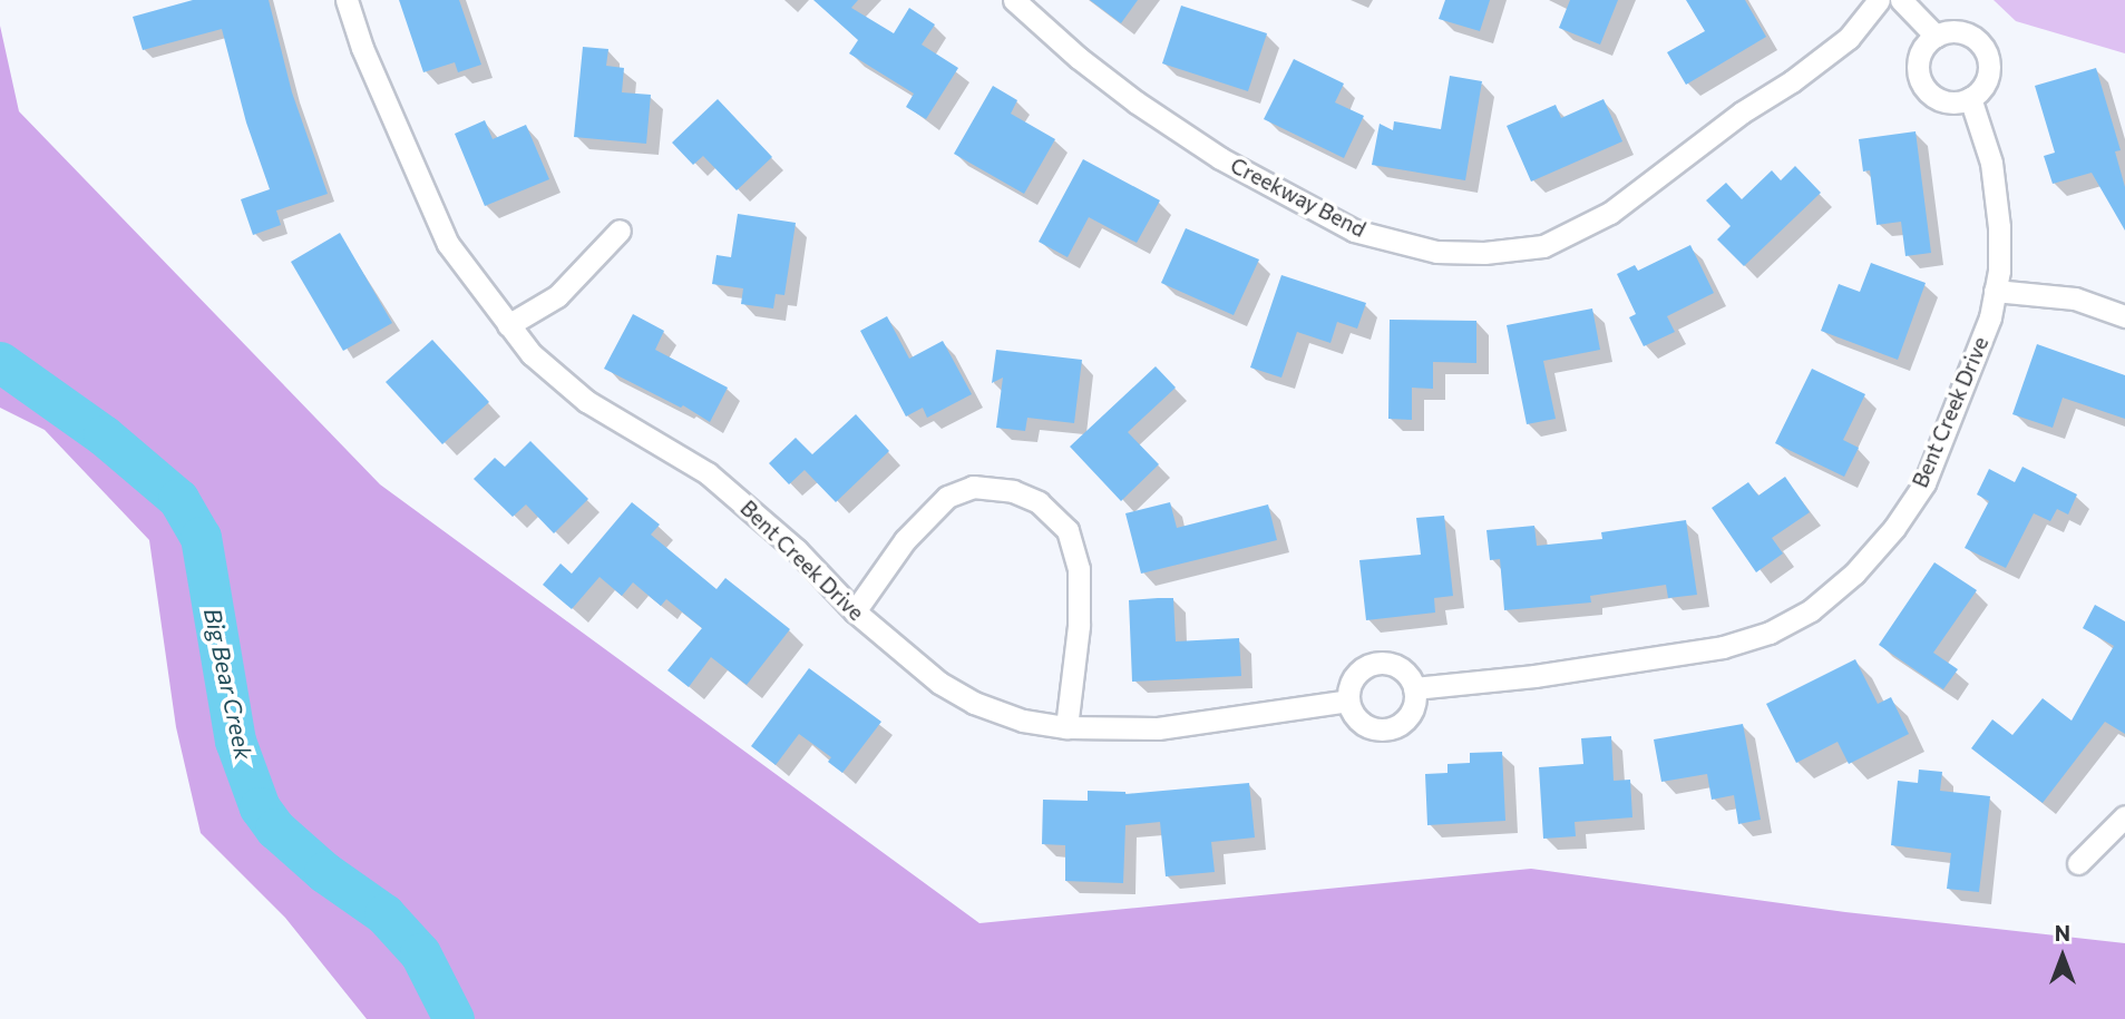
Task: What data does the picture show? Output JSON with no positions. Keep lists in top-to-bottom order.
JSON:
{
  "streets": {
    "street": ["Creekway Bend", "Bent Creek Drive"]
  },
  "water": ["Big Bear Creek"],
  "north": "top"
}
